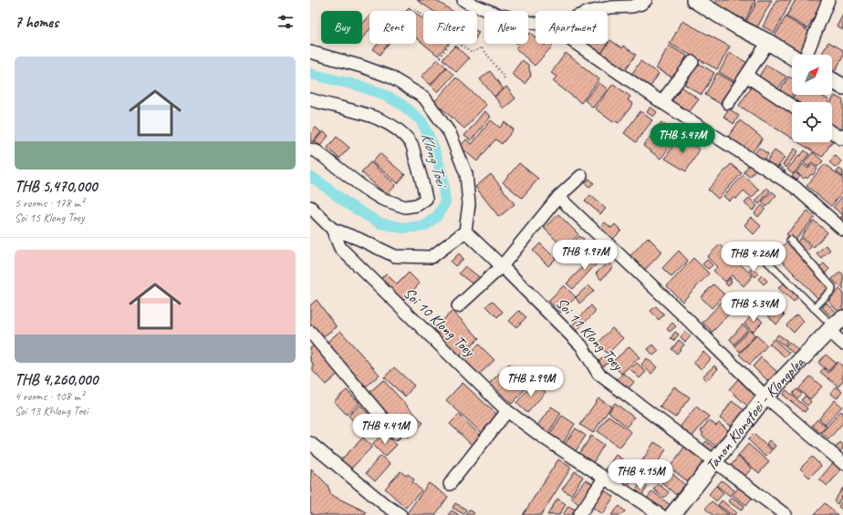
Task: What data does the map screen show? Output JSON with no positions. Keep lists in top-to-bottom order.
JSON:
{
  "streets": {
    "street": ["Soi 10 Klong Toey", "Soi 11 Klong Toey", "Tanon Klongtoei - Klongplea"]
  },
  "crossings": [
    ["Soi 11 Klong Toey", "Tanon Klongtoei - Klongplea"]
  ],
  "water": ["Klong Toei"],
  "north": "top right",
  "page": {
    "heading": "7 homes",
    "chip": [
      "Buy",
      "Rent",
      "Filters",
      "New",
      "Apartment"
    ],
    "list": [
      {
        "name": "THB 5,470,000",
        "note": "5 rooms · 178 m² · Soi 15 Klong Toey"
      },
      {
        "name": "THB 4,260,000",
        "note": "4 rooms · 108 m² · Soi 13 Khlong Toei"
      }
    ],
    "price": [
      "THB 5.47M",
      "THB 1.97M",
      "THB 4.26M",
      "THB 5.34M",
      "THB 2.99M",
      "THB 4.41M",
      "THB 4.15M"
    ]
  }
}
